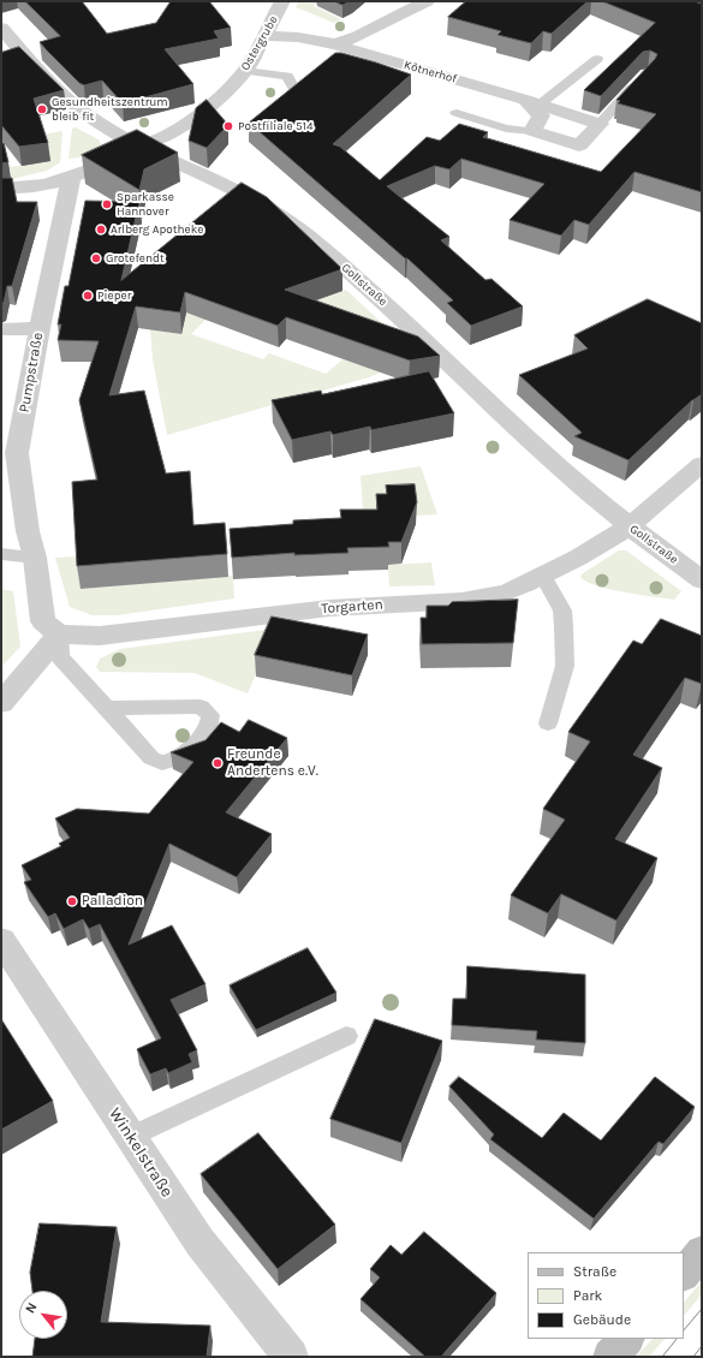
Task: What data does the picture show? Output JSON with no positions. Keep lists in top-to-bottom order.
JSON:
{
  "streets": {
    "street": [
      "Ostergrube",
      "Kötnerhof",
      "Gollstraße",
      "Pumpstraße",
      "Torgarten",
      "Winkelstraße"
    ]
  },
  "crossings": [
    ["Ostergrube", "Kötnerhof"],
    ["Ostergrube", "Gollstraße"],
    ["Gollstraße", "Torgarten"],
    ["Pumpstraße", "Torgarten"]
  ],
  "places": [
    "Gesundheitszentrum bleib fit",
    "Postfiliale 514",
    "Sparkasse Hannover",
    "Arlberg Apotheke",
    "Grotefendt",
    "Pieper",
    "Freunde Andertens e.V.",
    "Palladion"
  ],
  "legend": ["Straße", "Park", "Gebäude"],
  "north": "top left"
}
